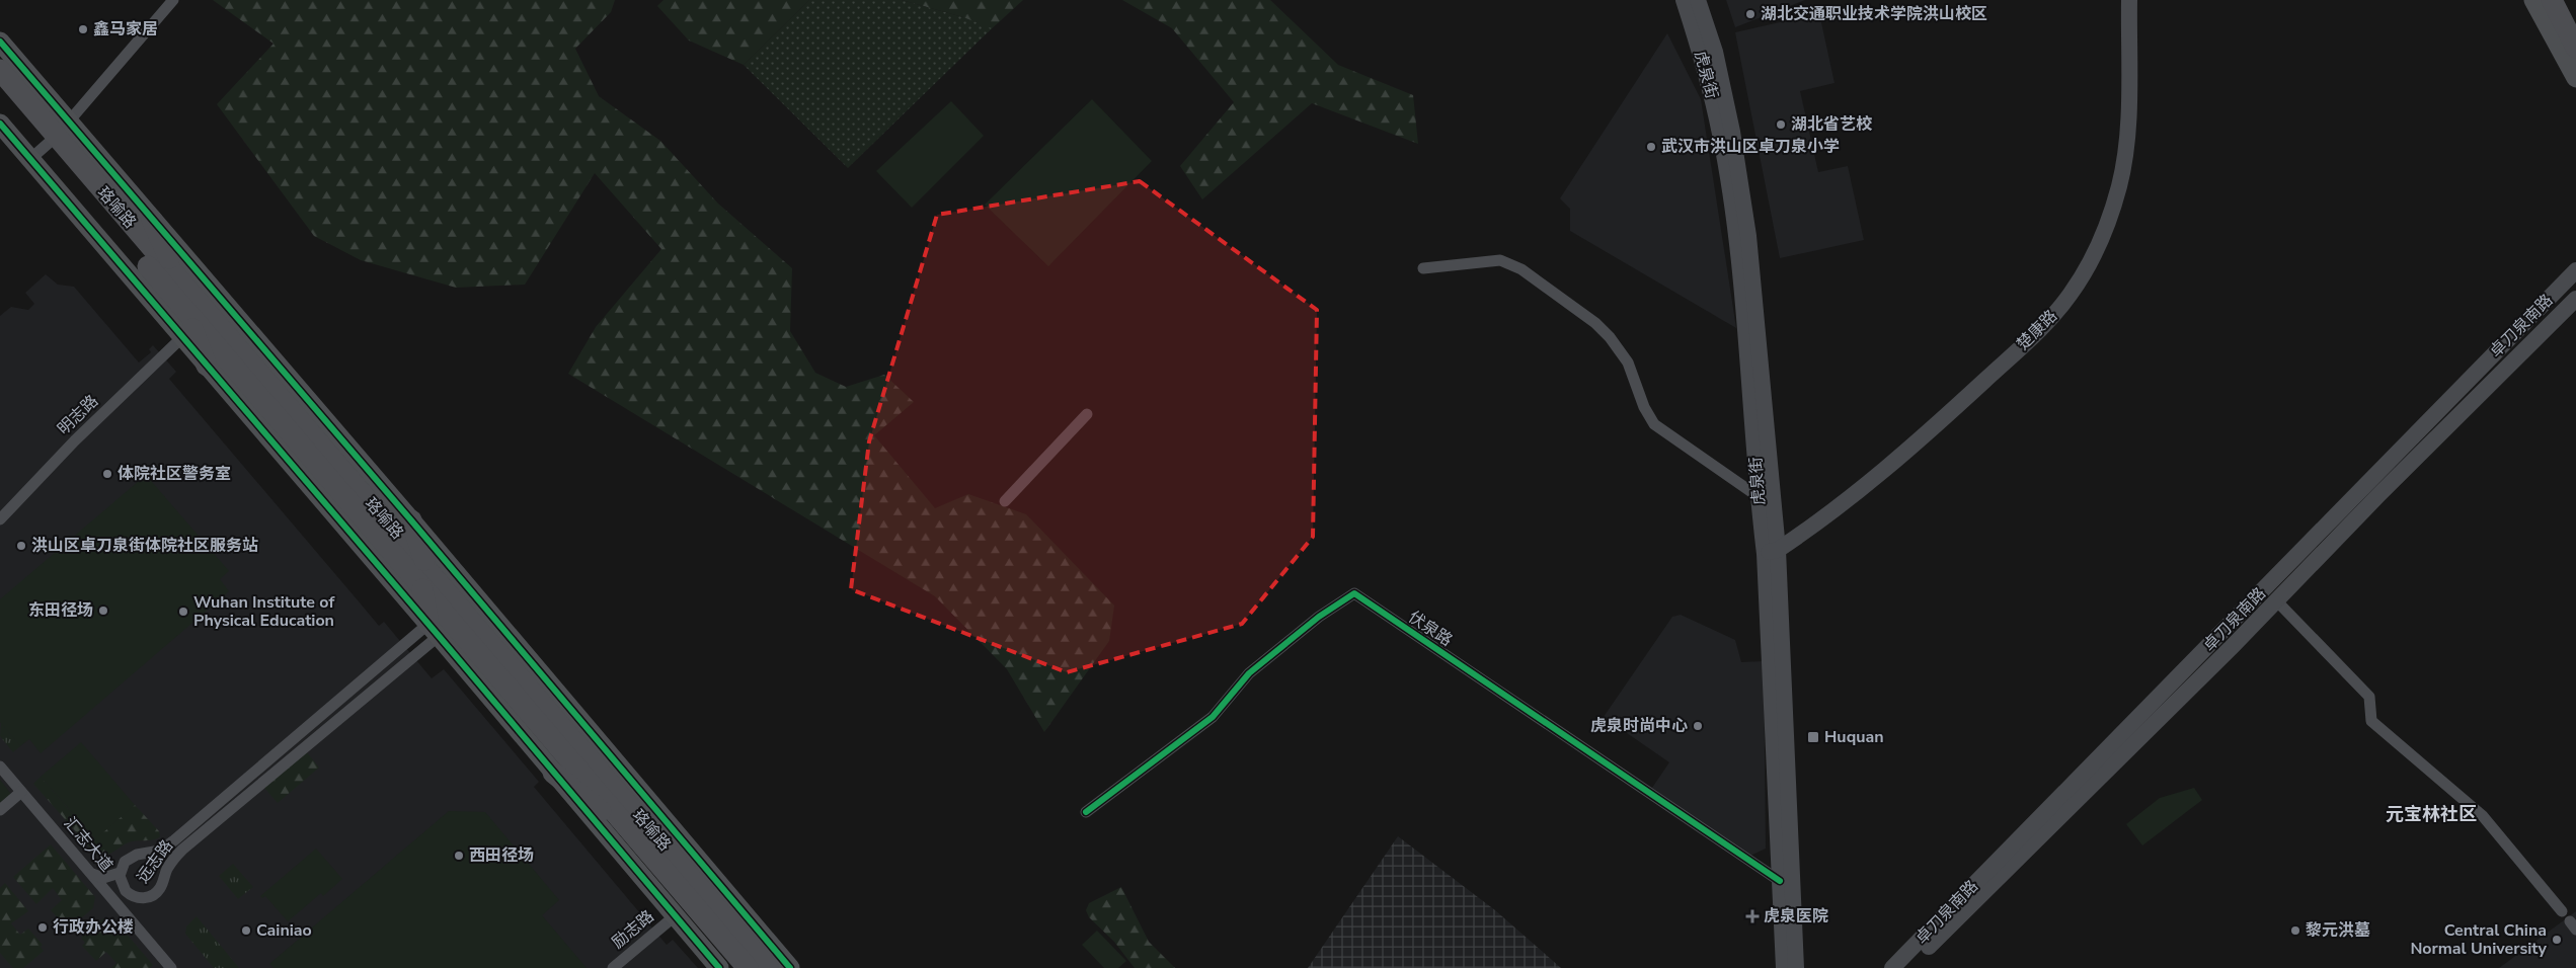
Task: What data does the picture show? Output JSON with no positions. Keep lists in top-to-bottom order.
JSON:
{
  "streets": {
    "highway": ["珞喻路"],
    "main road": ["虎泉街", "卓刀泉南路", "楚康路"],
    "street": [
      "明志路",
      "伏泉路",
      "汇志大道",
      "远志路",
      "励志路"
    ]
  },
  "crossings": [
    ["虎泉街", "楚康路"],
    ["虎泉街", "伏泉路"]
  ],
  "districts": ["元宝林社区"],
  "places": {
    "other": [
      "湖北交通职业技术学院洪山校区",
      "鑫马家居",
      "湖北省艺校",
      "武汉市洪山区卓刀泉小学",
      "体院社区警务室",
      "洪山区卓刀泉街体院社区服务站",
      "东田径场",
      "Wuhan Institute of Physical Education",
      "虎泉时尚中心",
      "西田径场",
      "行政办公楼",
      "Cainiao",
      "黎元洪墓",
      "Central China Normal University"
    ],
    "transit": ["Huquan"],
    "health": ["虎泉医院"]
  }
}
